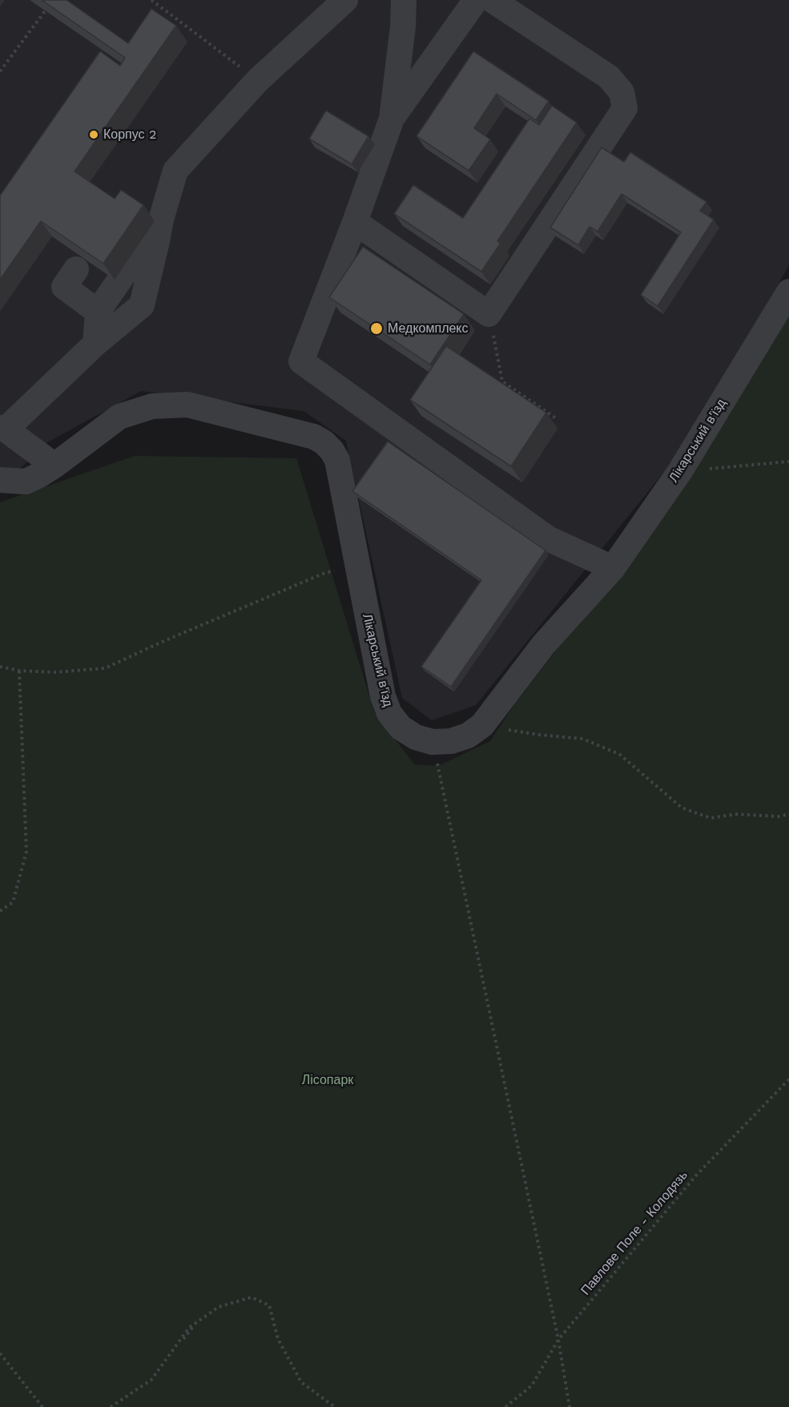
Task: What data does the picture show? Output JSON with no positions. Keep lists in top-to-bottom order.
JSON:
{
  "streets": {
    "street": ["Лікарський в'їзд"],
    "path": ["Павлове Поле - Колодязь"]
  },
  "parks": ["Лісопарк"],
  "places": ["Корпус 2", "Медкомплекс"]
}
